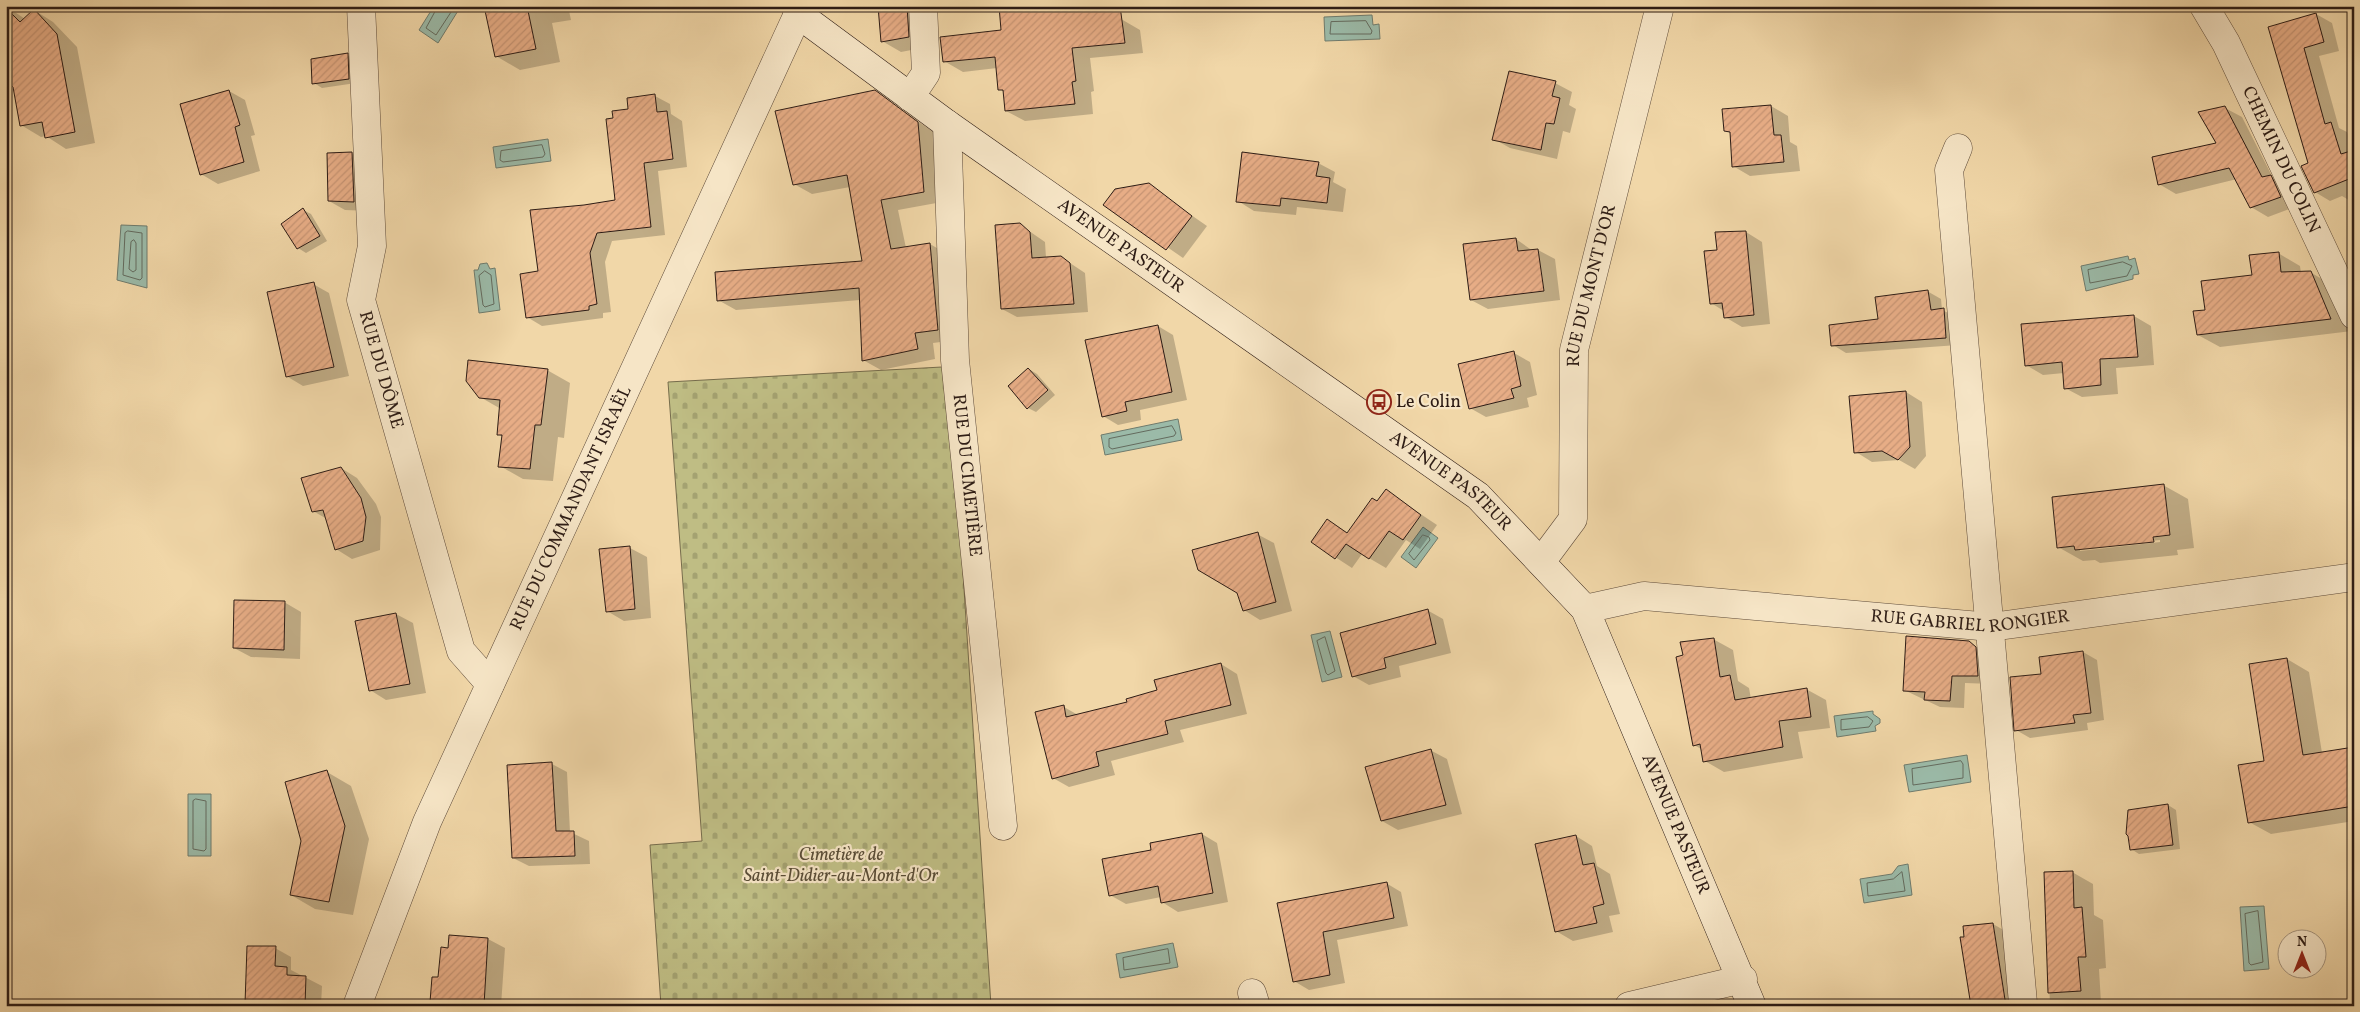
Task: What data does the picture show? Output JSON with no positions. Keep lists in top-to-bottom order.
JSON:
{
  "streets": {
    "street": [
      "CHEMIN DU COLIN",
      "AVENUE PASTEUR",
      "RUE DU MONT D'OR",
      "RUE DU DÔME",
      "RUE DU CIMETIÈRE",
      "RUE DU COMMANDANT ISRAËL",
      "RUE GABRIEL RONGIER"
    ]
  },
  "crossings": [
    ["AVENUE PASTEUR", "RUE DU MONT D'OR"],
    ["AVENUE PASTEUR", "RUE DU CIMETIÈRE"],
    ["AVENUE PASTEUR", "RUE DU COMMANDANT ISRAËL"],
    ["AVENUE PASTEUR", "RUE GABRIEL RONGIER"],
    ["RUE DU DÔME", "RUE DU COMMANDANT ISRAËL"]
  ],
  "parks": ["Cimetière de Saint-Didier-au-Mont-d'Or"],
  "places": {
    "bus stop": ["Le Colin"]
  },
  "north": "top"
}
